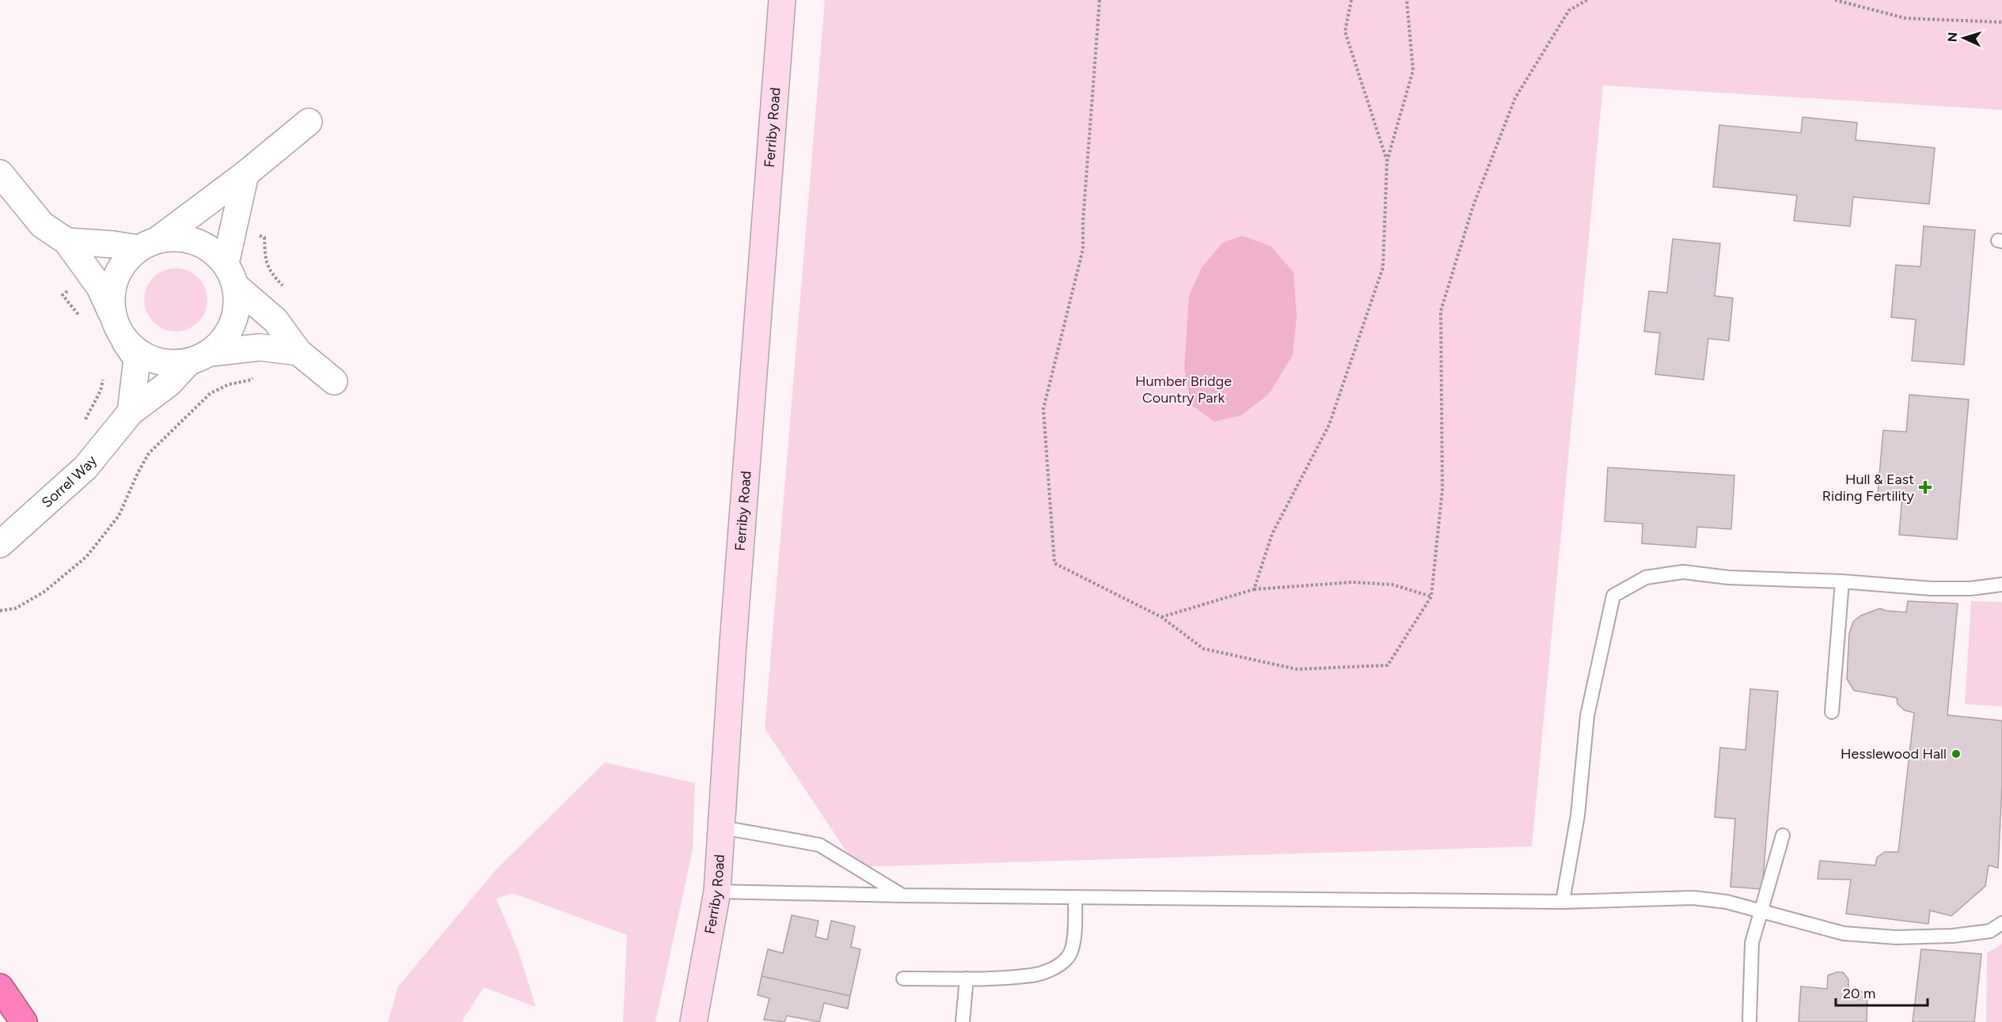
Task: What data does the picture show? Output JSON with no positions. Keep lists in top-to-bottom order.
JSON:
{
  "streets": {
    "street": ["Ferriby Road", "Sorrel Way"]
  },
  "parks": ["Humber Bridge Country Park"],
  "places": {
    "health": ["Hull & East Riding Fertility"],
    "other": ["Hesslewood Hall"]
  },
  "scale_bar": "20 m",
  "north": "left"
}
